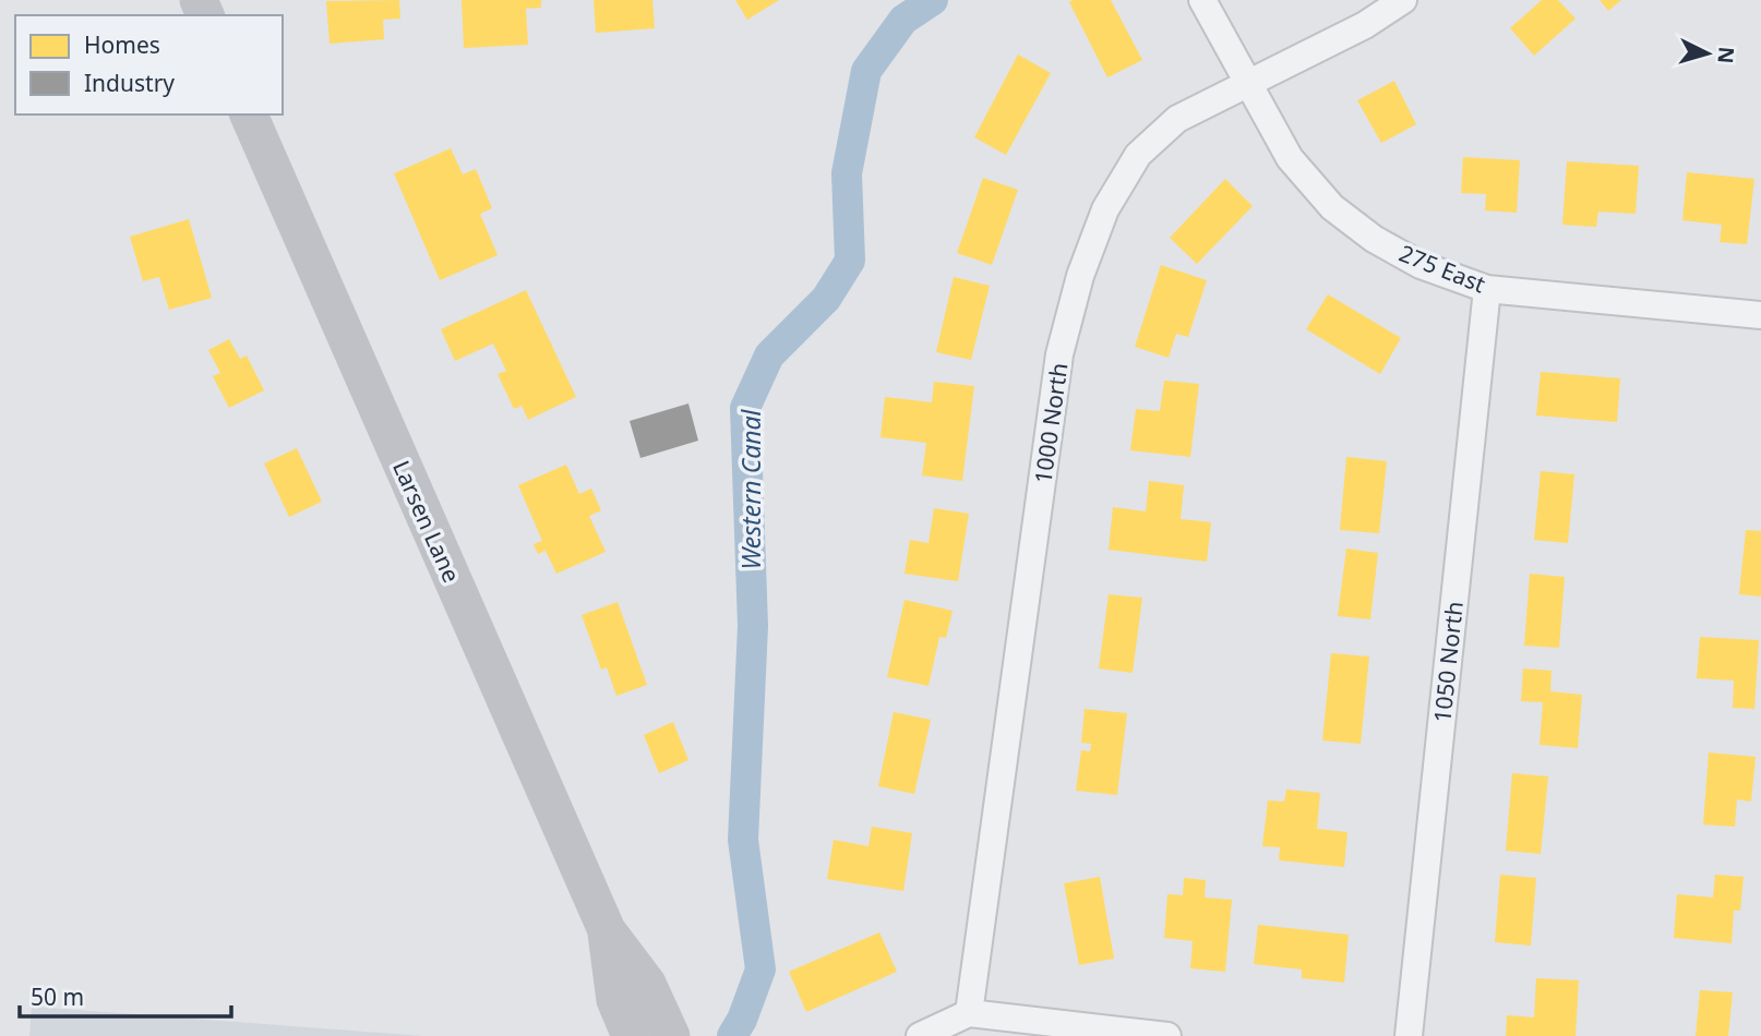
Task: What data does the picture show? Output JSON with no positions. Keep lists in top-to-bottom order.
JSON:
{
  "streets": {
    "main road": ["Larsen Lane"],
    "street": ["275 East", "1000 North", "1050 North"]
  },
  "crossings": [
    ["275 East", "1000 North"],
    ["275 East", "1050 North"]
  ],
  "water": ["Western Canal"],
  "legend": ["Homes", "Industry"],
  "scale_bar": "50 m",
  "north": "right"
}
